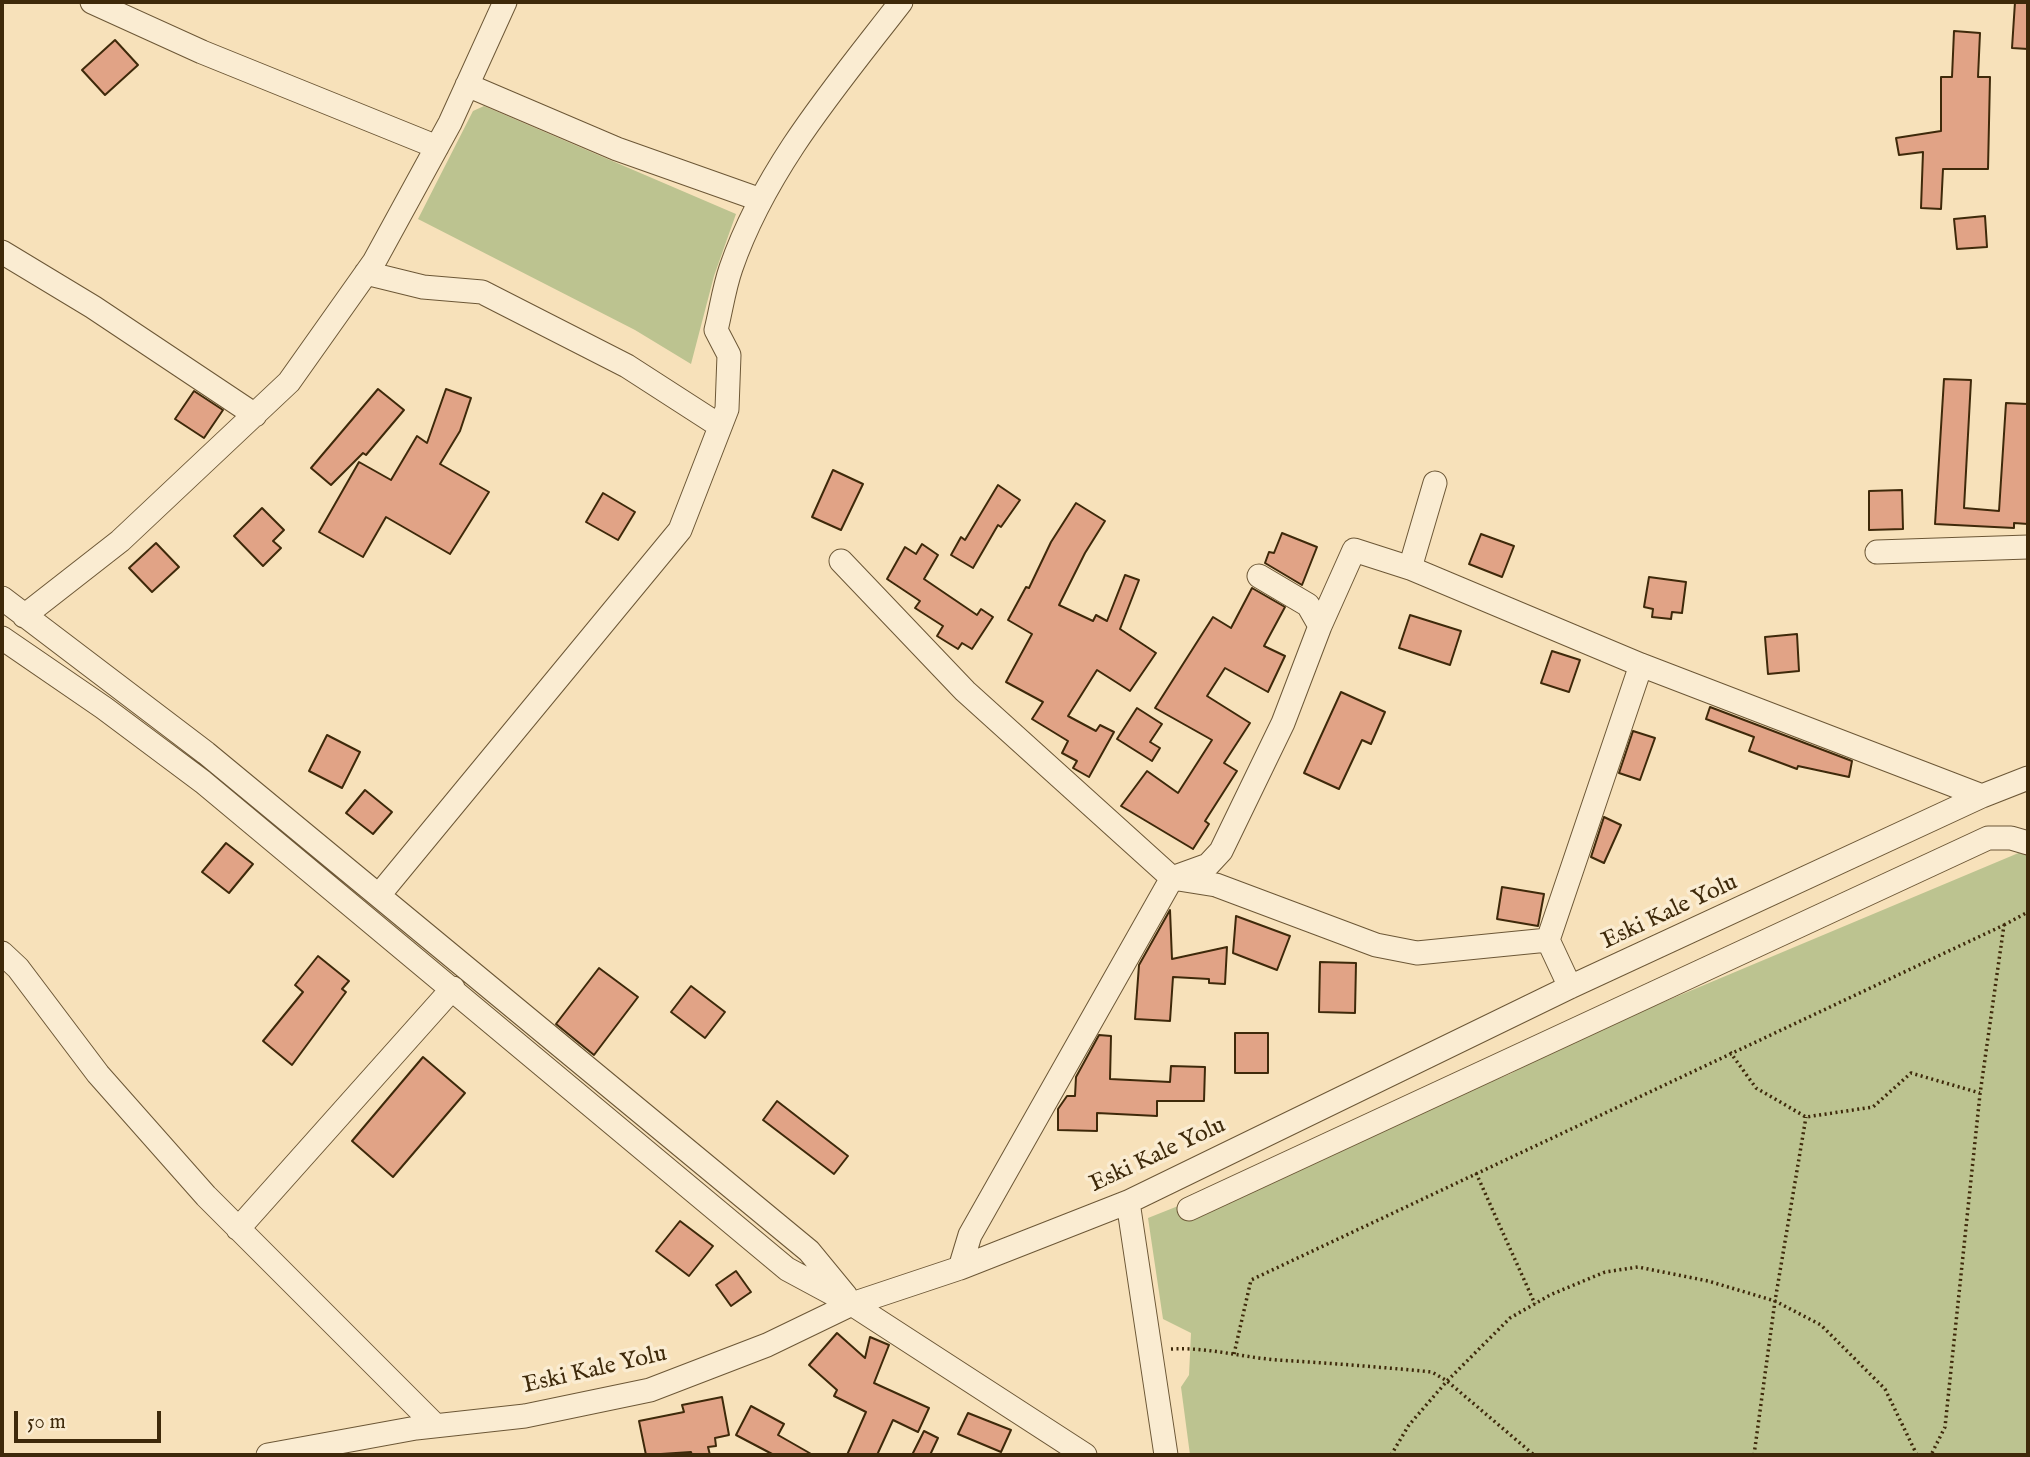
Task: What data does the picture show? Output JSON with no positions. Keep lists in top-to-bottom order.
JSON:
{
  "streets": {
    "street": ["Eski Kale Yolu"]
  },
  "scale_bar": "50 m"
}
